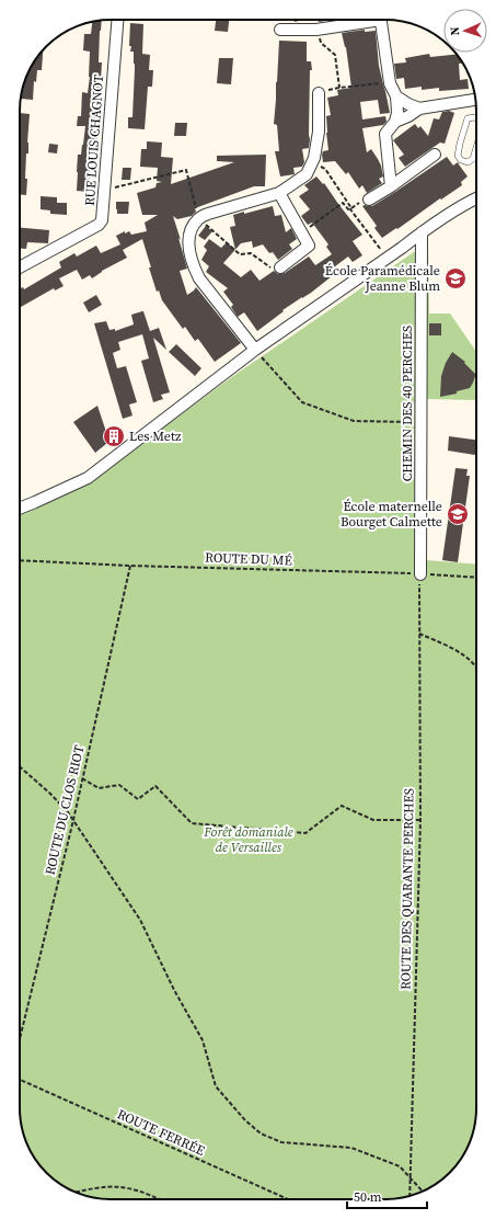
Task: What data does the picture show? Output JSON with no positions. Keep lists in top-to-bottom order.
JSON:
{
  "streets": {
    "street": ["RUE LOUIS CHAGNOT", "CHEMIN DES 40 PERCHES"],
    "path": [
      "ROUTE DU MÉ",
      "ROUTE DU CLOS RIOT",
      "ROUTE DES QUARANTE PERCHES",
      "ROUTE FERRÉE"
    ]
  },
  "crossings": [
    ["CHEMIN DES 40 PERCHES", "ROUTE DU MÉ"],
    ["CHEMIN DES 40 PERCHES", "ROUTE DES QUARANTE PERCHES"],
    ["ROUTE DU MÉ", "ROUTE DU CLOS RIOT"],
    ["ROUTE DU MÉ", "ROUTE DES QUARANTE PERCHES"]
  ],
  "parks": ["Forêt domaniale de Versailles"],
  "places": {
    "school or university": ["École Paramédicale Jeanne Blum", "École maternelle Bourget Calmette"],
    "building": ["Les Metz"]
  },
  "scale_bar": "50 m",
  "north": "left"
}
